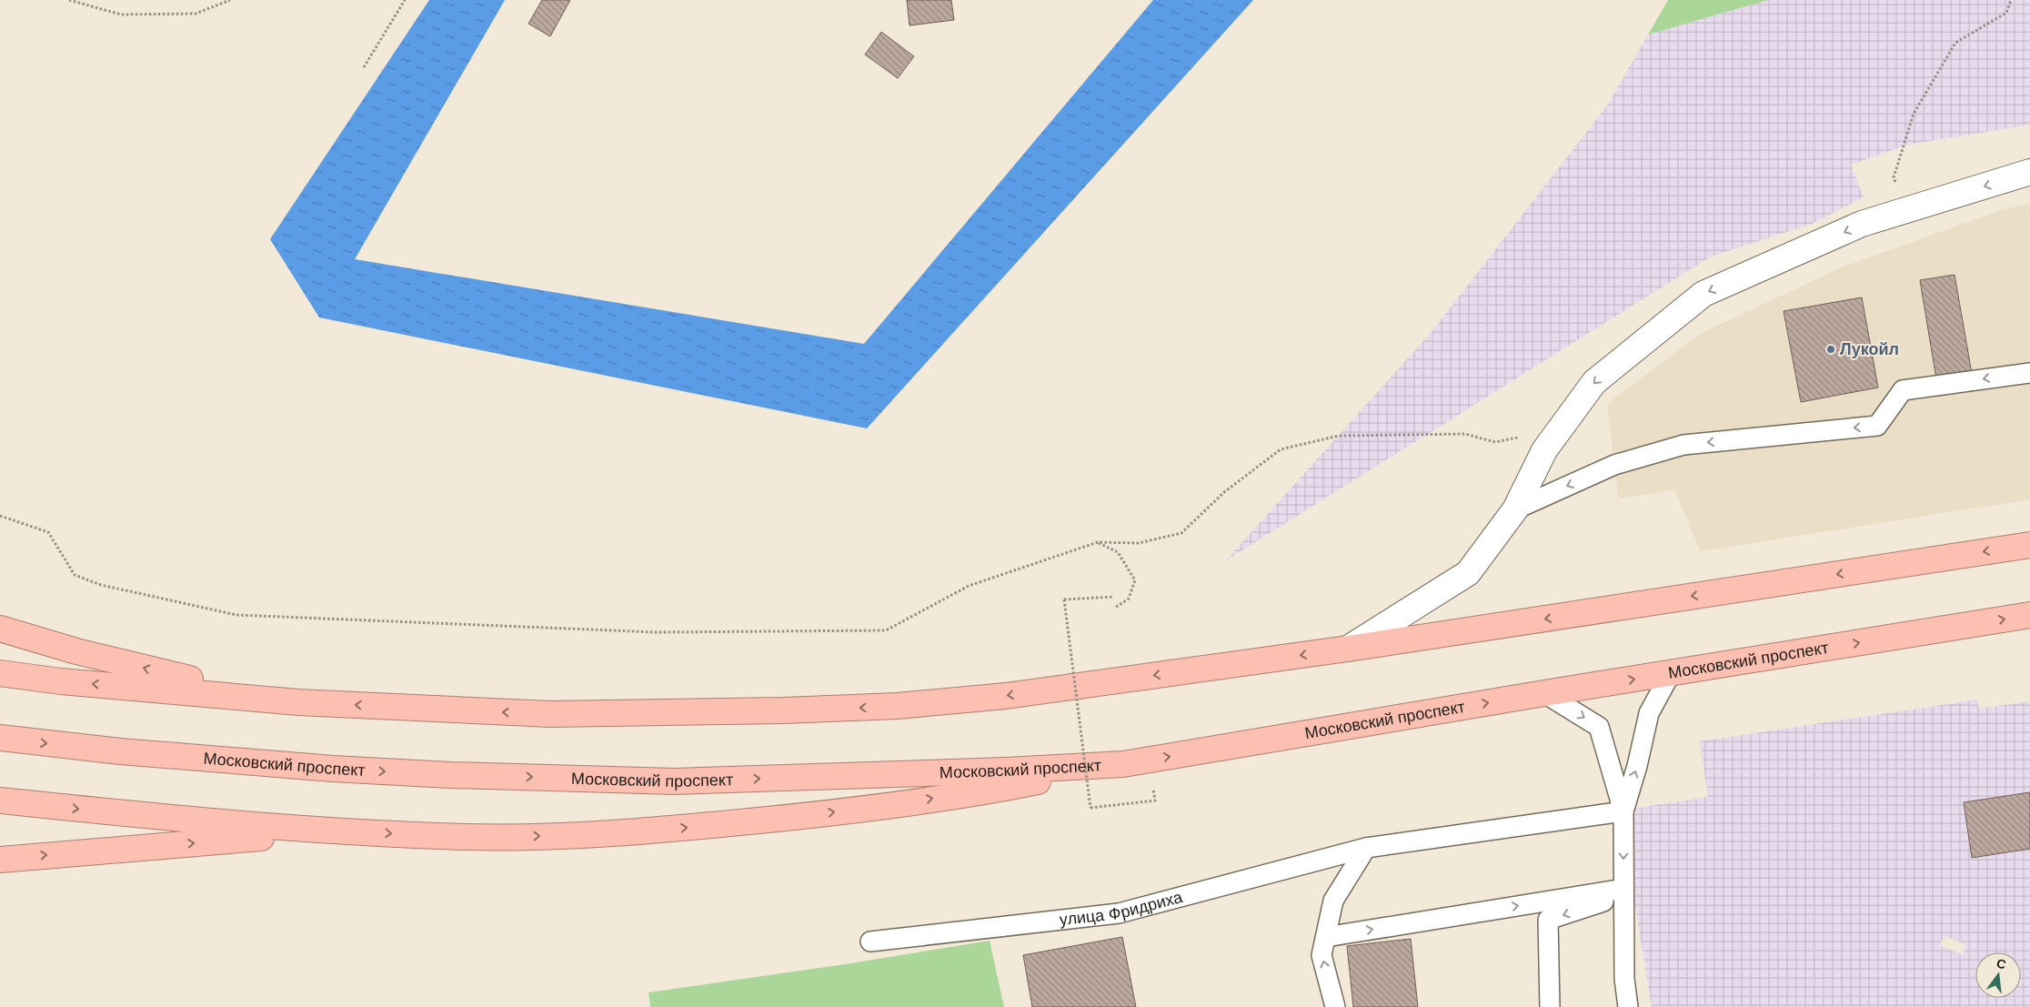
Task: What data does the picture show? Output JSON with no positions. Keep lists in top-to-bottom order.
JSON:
{
  "streets": {
    "highway": ["Московский проспект"],
    "lane": ["улица Фридриха"]
  },
  "places": ["Лукойл"],
  "north": "top"
}
